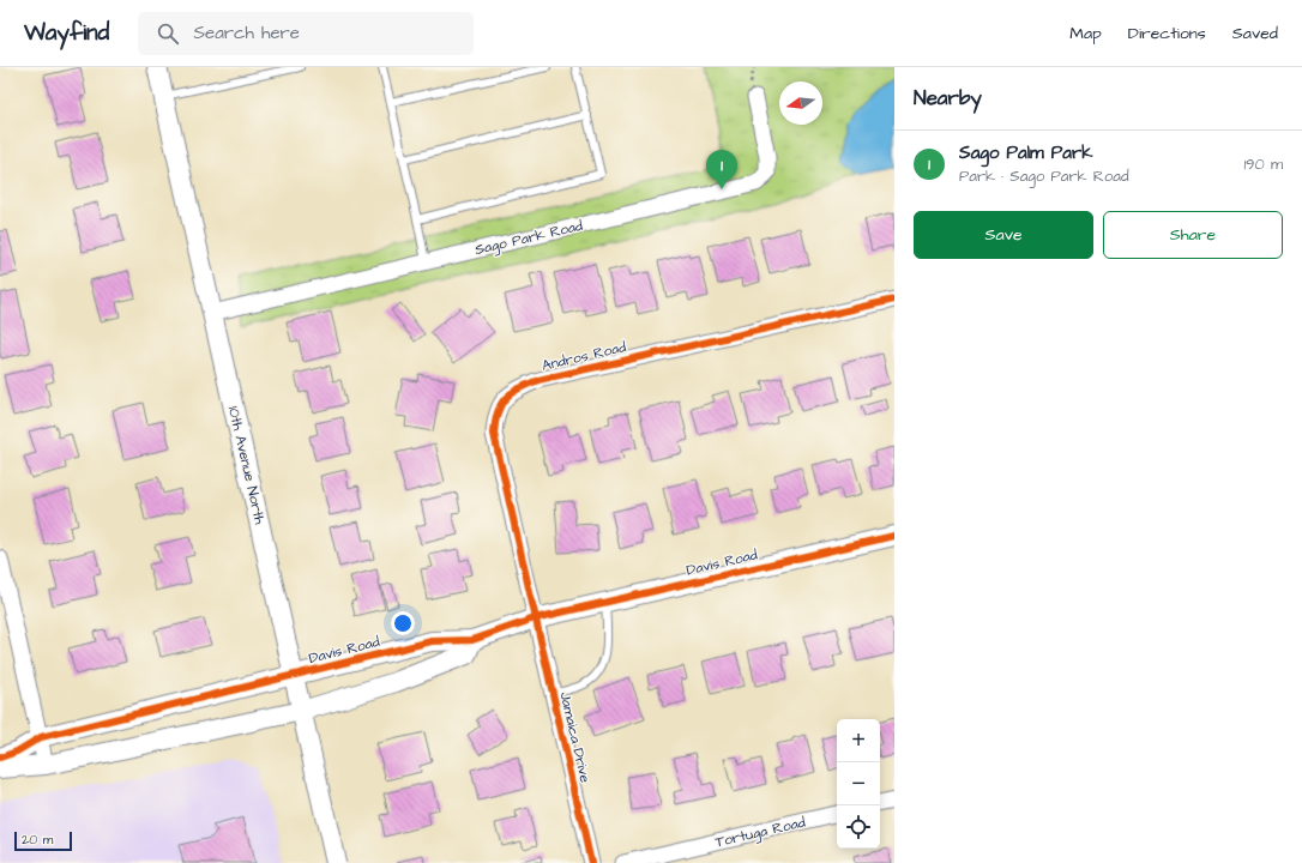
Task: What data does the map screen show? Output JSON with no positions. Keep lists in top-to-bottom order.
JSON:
{
  "streets": {
    "street": [
      "Sago Park Road",
      "Andros Road",
      "10th Avenue North",
      "Davis Road",
      "Jamaica Drive",
      "Tortuga Road"
    ]
  },
  "crossings": [
    ["Sago Park Road", "10th Avenue North"],
    ["Andros Road", "Davis Road"],
    ["Andros Road", "Jamaica Drive"],
    ["10th Avenue North", "Davis Road"],
    ["Davis Road", "Jamaica Drive"]
  ],
  "scale_bar": "20 m",
  "north": "left",
  "page": {
    "header": "Wayfind",
    "search": "Search here",
    "nav": ["Map", "Directions", "Saved"],
    "heading": "Nearby",
    "list": [
      {
        "mark": "1",
        "name": "Sago Palm Park",
        "note": "Park · Sago Park Road",
        "value": "190 m"
      }
    ],
    "pins": "1",
    "buttons": ["Save", "Share"],
    "map_buttons": ["+", "−"],
    "scale": "20 m"
  }
}
